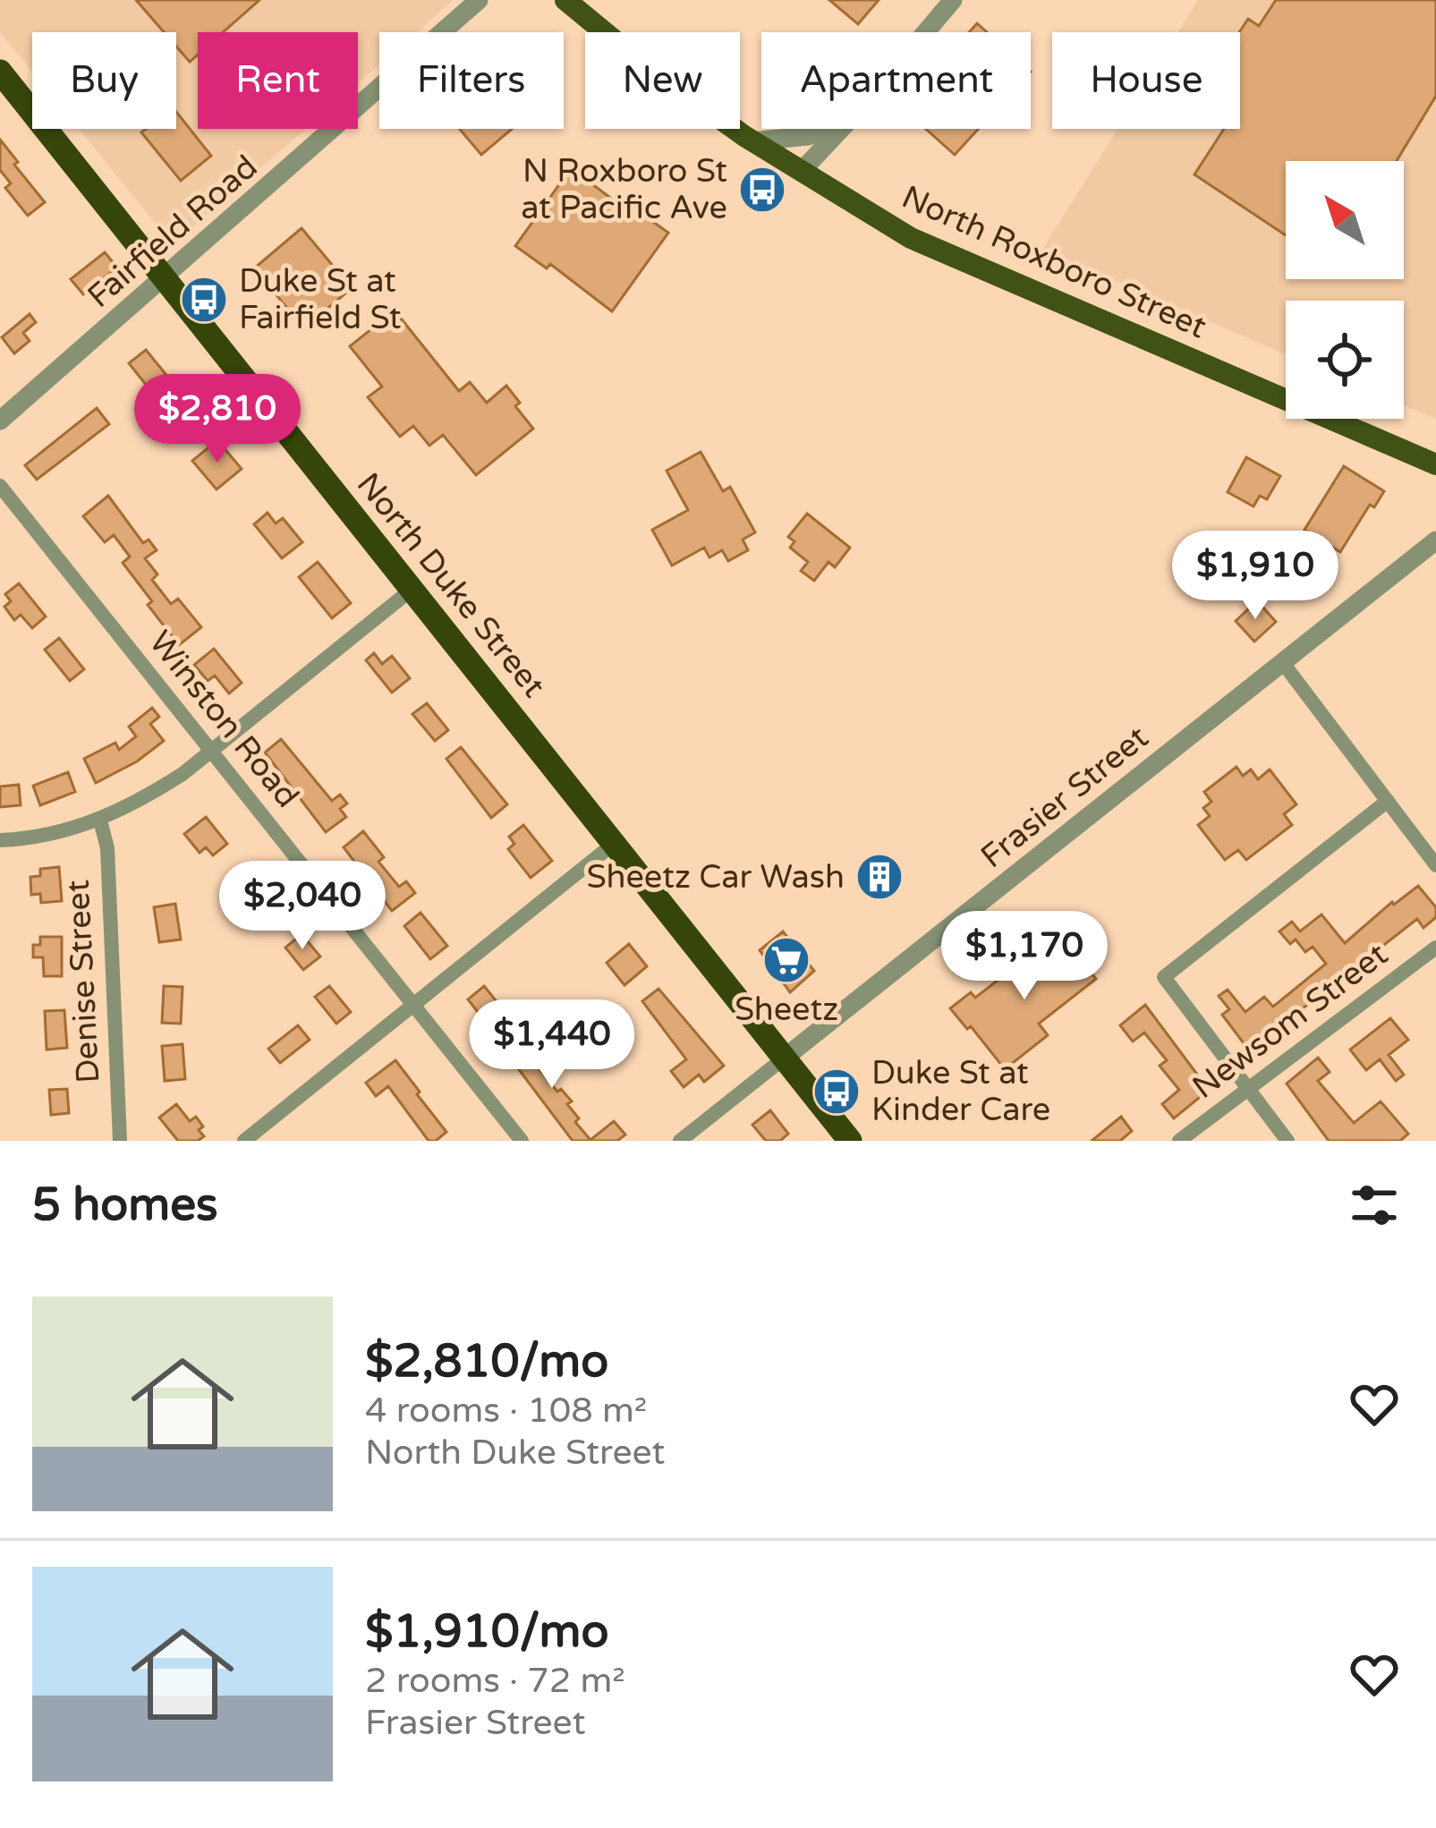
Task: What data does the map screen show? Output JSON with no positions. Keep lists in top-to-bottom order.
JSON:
{
  "streets": {
    "highway": ["North Duke Street"],
    "main road": ["North Roxboro Street"],
    "street": [
      "Fairfield Road",
      "Winston Road",
      "Frasier Street",
      "Denise Street",
      "Newsom Street"
    ]
  },
  "crossings": [
    ["Fairfield Road", "North Duke Street"],
    ["North Duke Street", "Frasier Street"]
  ],
  "places": {
    "bus stop": ["N Roxboro St at Pacific Ave", "Duke St at Fairfield St", "Duke St at Kinder Care"],
    "building": ["Sheetz Car Wash"],
    "supermarket": ["Sheetz"]
  },
  "north": "top left",
  "page": {
    "chip": [
      "Buy",
      "Rent",
      "Filters",
      "New",
      "Apartment",
      "House"
    ],
    "price": [
      "$2,810",
      "$1,910",
      "$2,040",
      "$1,170",
      "$1,440"
    ],
    "heading": "5 homes",
    "list": [
      {
        "name": "$2,810/mo",
        "note": "4 rooms · 108 m² · North Duke Street"
      },
      {
        "name": "$1,910/mo",
        "note": "2 rooms · 72 m² · Frasier Street"
      }
    ]
  }
}
